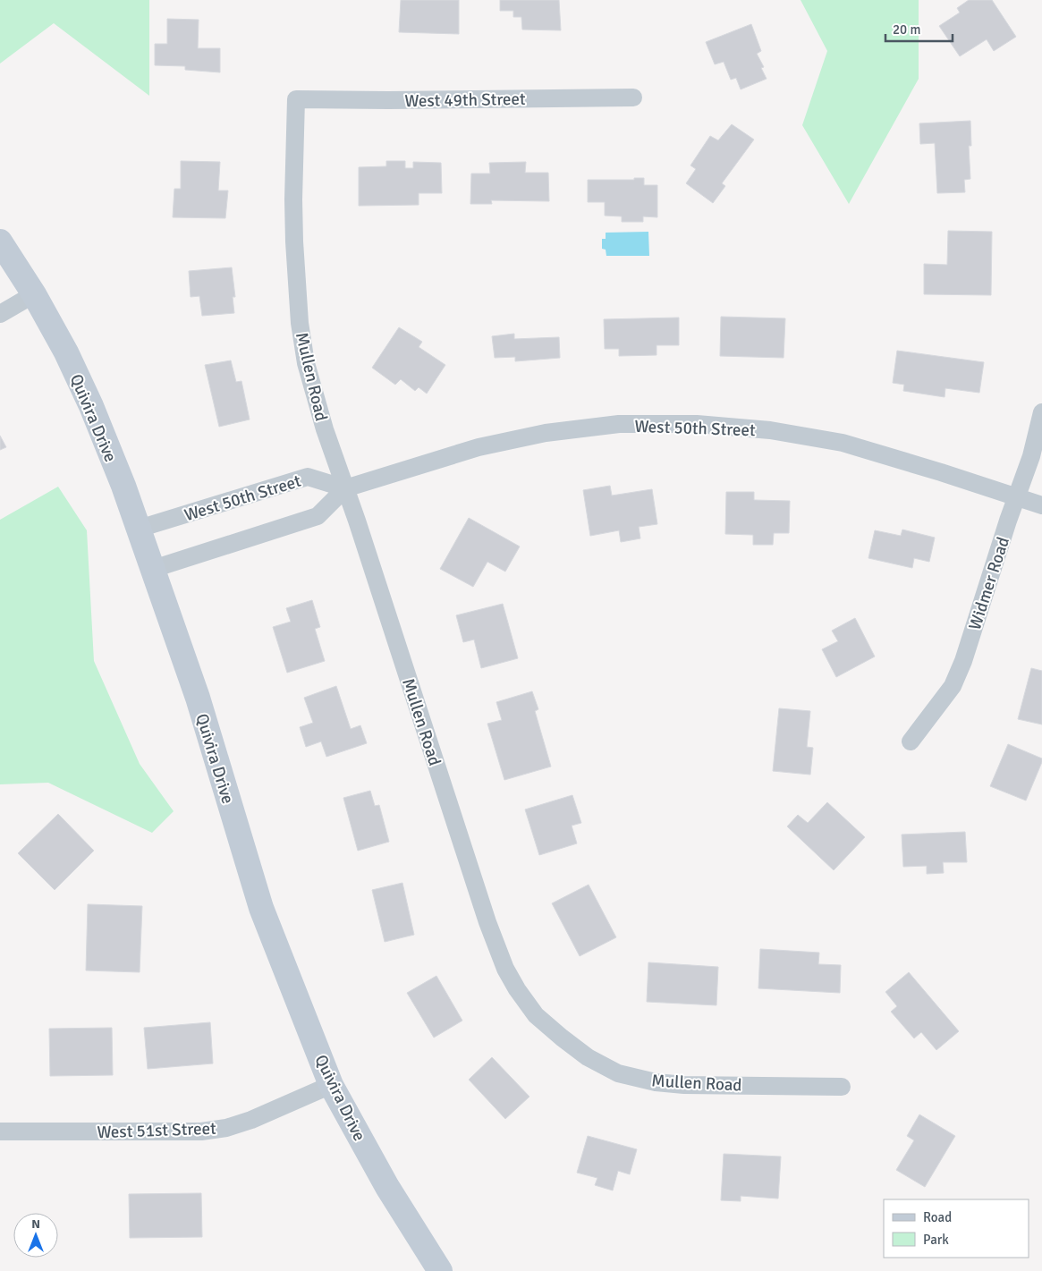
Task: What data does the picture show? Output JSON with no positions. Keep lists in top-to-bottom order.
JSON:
{
  "streets": {
    "main road": ["Quivira Drive"],
    "street": [
      "West 49th Street",
      "Mullen Road",
      "West 50th Street",
      "Widmer Road",
      "West 51st Street"
    ]
  },
  "crossings": [
    ["West 49th Street", "Mullen Road"],
    ["Mullen Road", "West 50th Street"],
    ["Quivira Drive", "West 50th Street"],
    ["Quivira Drive", "West 51st Street"],
    ["West 50th Street", "Widmer Road"]
  ],
  "legend": ["Road", "Park"],
  "scale_bar": "20 m",
  "north": "top"
}
